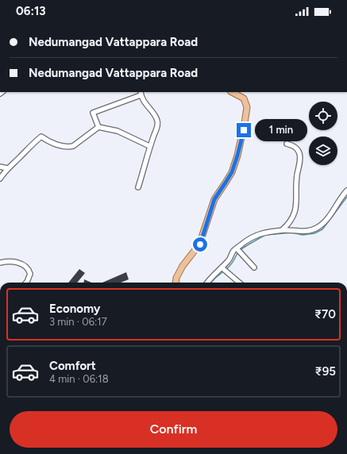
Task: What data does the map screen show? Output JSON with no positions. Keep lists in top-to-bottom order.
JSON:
{
  "page": {
    "status": "06:13",
    "banner": ["Nedumangad Vattappara Road", "Nedumangad Vattappara Road"],
    "bubble": "1 min",
    "list": [
      {
        "name": "Economy",
        "note": "3 min · 06:17",
        "value": "₹70"
      },
      {
        "name": "Comfort",
        "note": "4 min · 06:18",
        "value": "₹95"
      }
    ],
    "buttons": "Confirm"
  }
}
